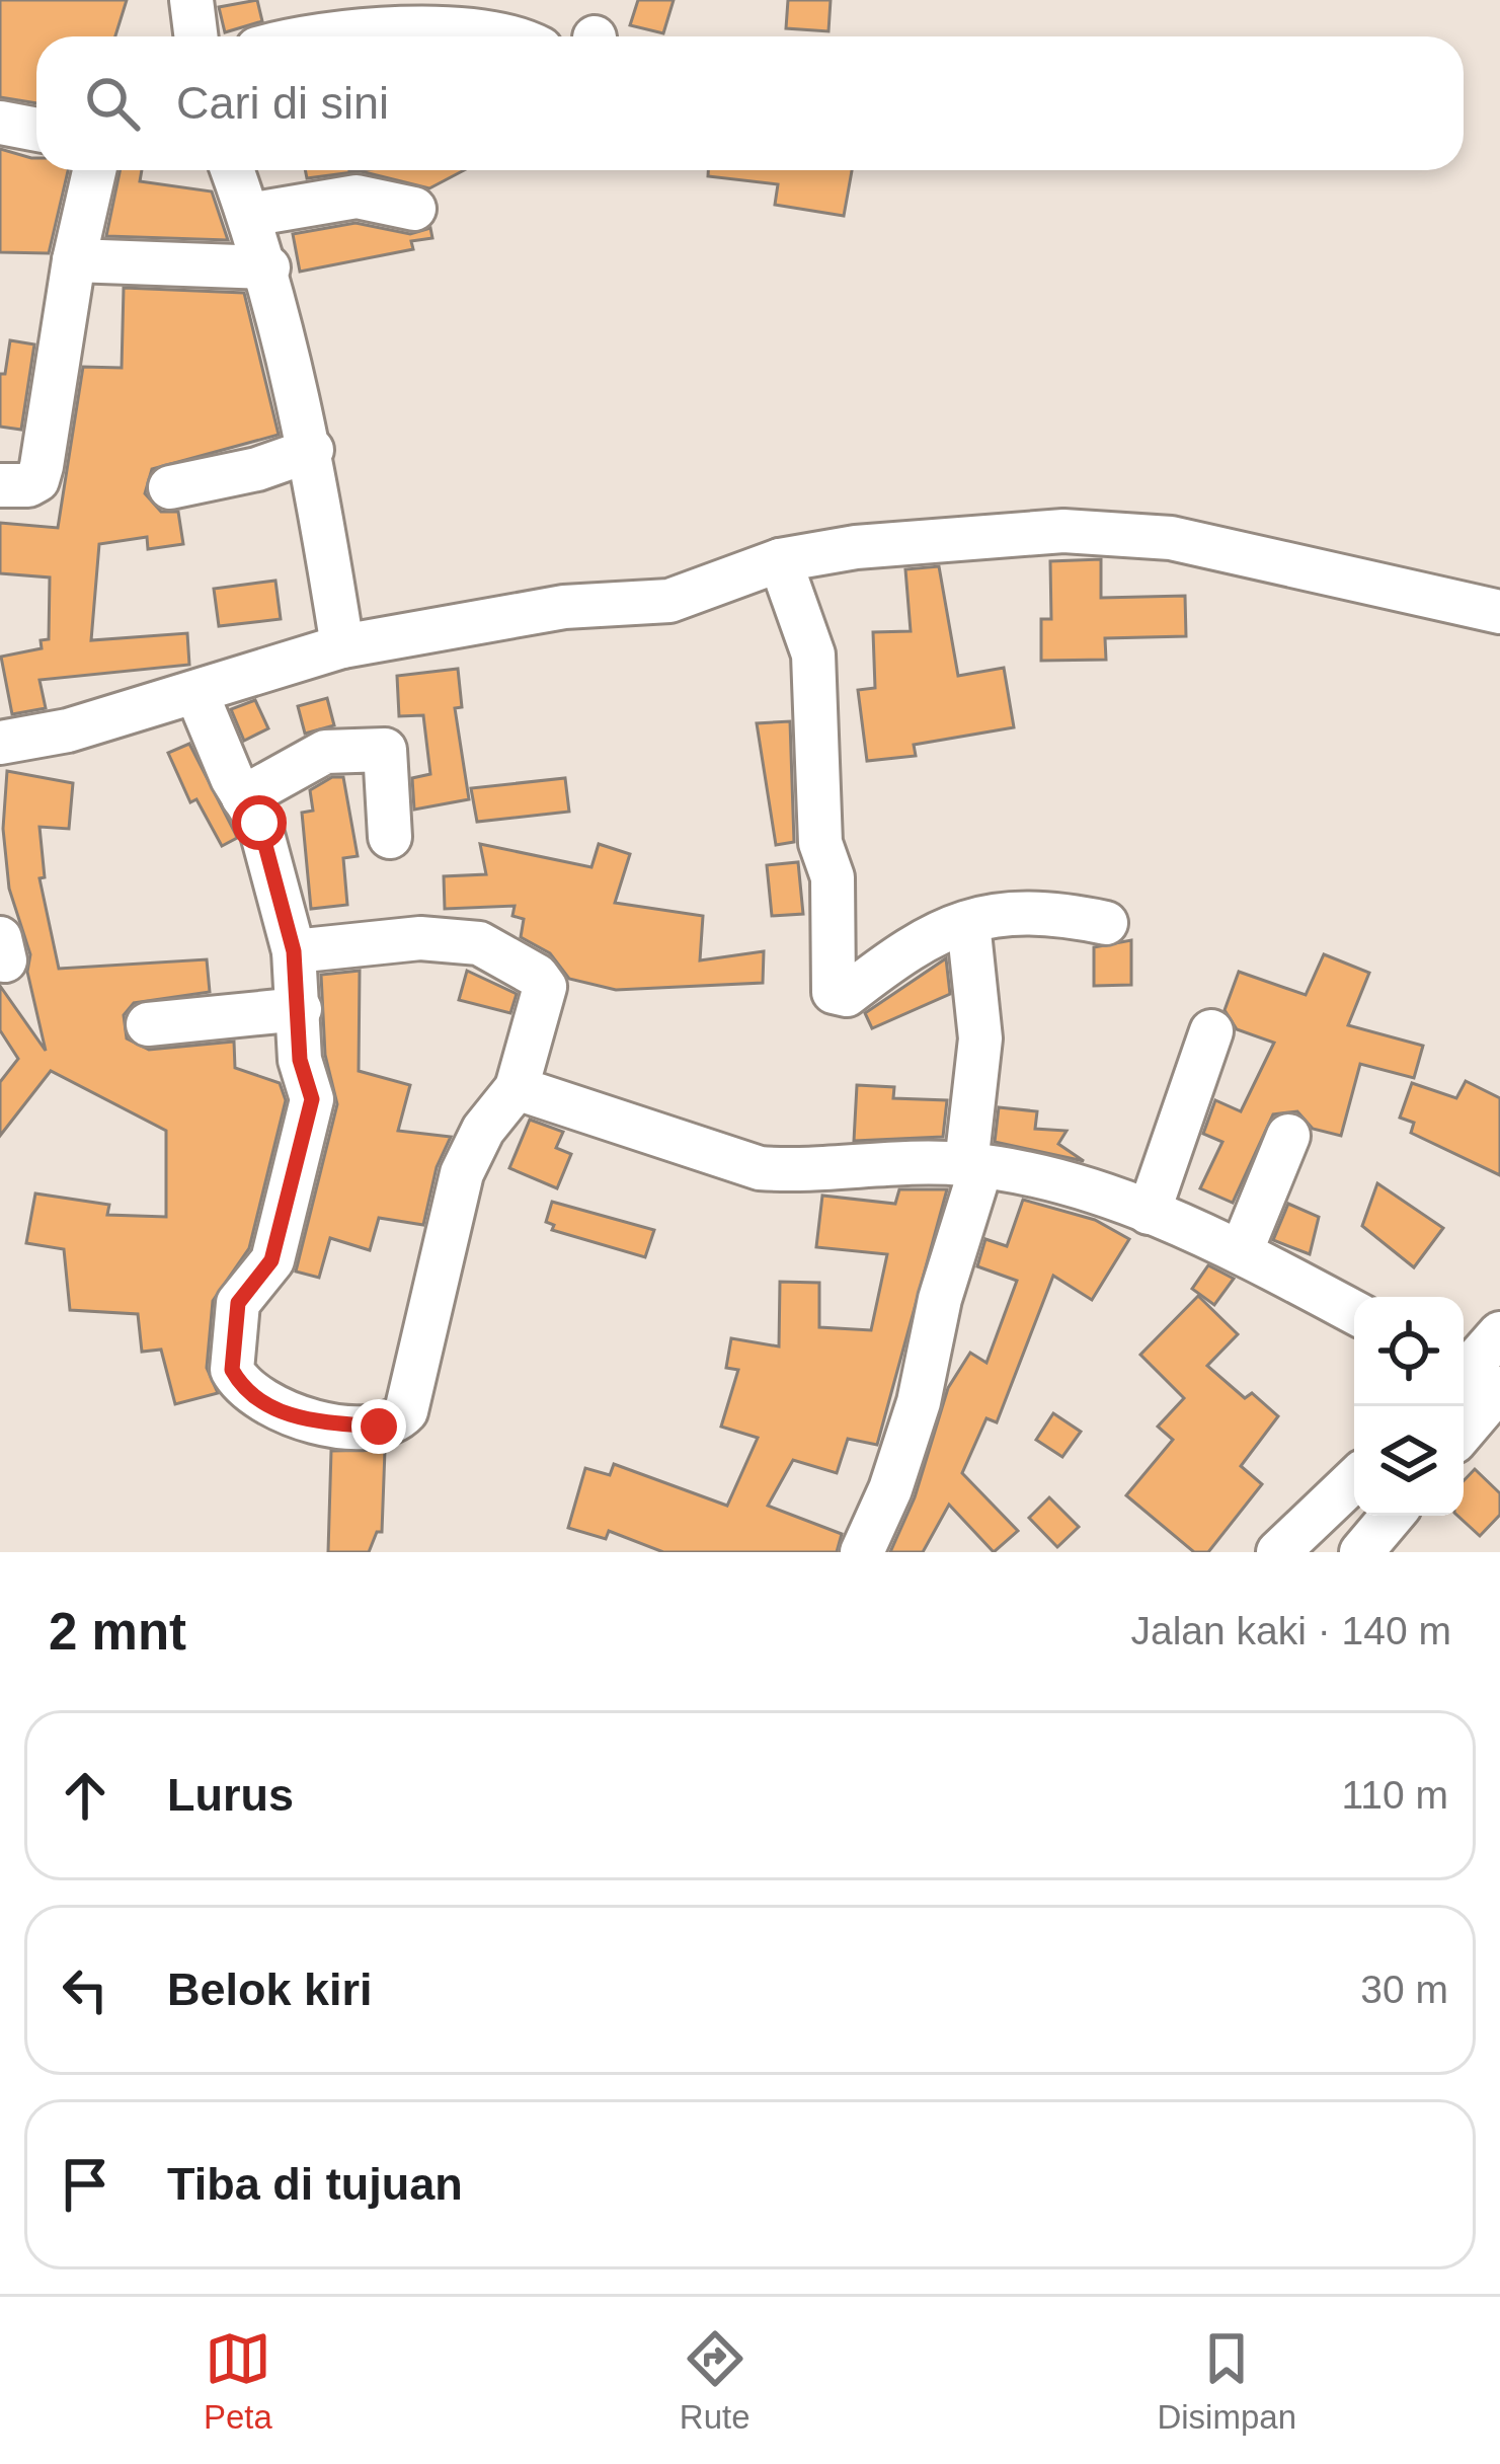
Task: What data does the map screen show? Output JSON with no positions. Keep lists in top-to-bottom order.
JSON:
{
  "page": {
    "search": "Cari di sini",
    "heading": ["2 mnt", "Jalan kaki · 140 m"],
    "list": [
      ["Lurus", "110 m"],
      ["Belok kiri", "30 m"],
      "Tiba di tujuan"
    ],
    "nav": ["Peta", "Rute", "Disimpan"]
  }
}
